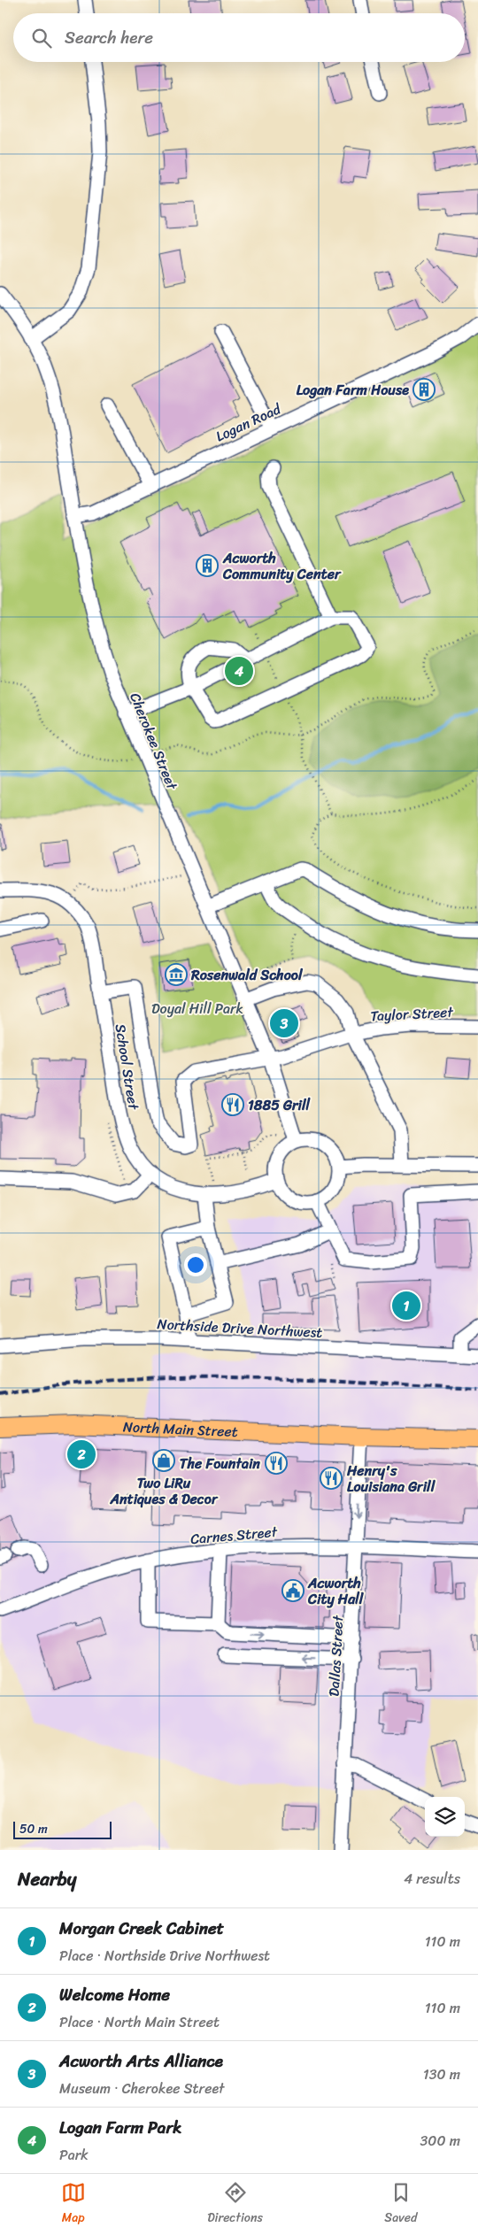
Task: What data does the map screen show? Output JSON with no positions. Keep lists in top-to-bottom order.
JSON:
{
  "streets": {
    "main road": ["North Main Street"],
    "street": [
      "Logan Road",
      "Cherokee Street",
      "Taylor Street",
      "School Street",
      "Northside Drive Northwest",
      "Carnes Street",
      "Dallas Street"
    ]
  },
  "crossings": [
    ["Logan Road", "Cherokee Street"],
    ["Cherokee Street", "Taylor Street"],
    ["Cherokee Street", "School Street"],
    ["Taylor Street", "School Street"],
    ["North Main Street", "Dallas Street"],
    ["Carnes Street", "Dallas Street"]
  ],
  "parks": ["Doyal Hill Park"],
  "places": {
    "building": ["Logan Farm House", "Acworth Community Center"],
    "museum": ["Rosenwald School"],
    "restaurant": ["1885 Grill", "The Fountain", "Henry's Louisiana Grill"],
    "shop": ["Two LiRu Antiques & Decor"],
    "public building": ["Acworth City Hall"]
  },
  "scale_bar": "50 m",
  "page": {
    "search": "Search here",
    "pins": [
      "4",
      "3",
      "1",
      "2"
    ],
    "scale": "50 m",
    "heading": ["Nearby", "4 results"],
    "list": [
      {
        "mark": "1",
        "name": "Morgan Creek Cabinet",
        "note": "Place · Northside Drive Northwest",
        "value": "110 m"
      },
      {
        "mark": "2",
        "name": "Welcome Home",
        "note": "Place · North Main Street",
        "value": "110 m"
      },
      {
        "mark": "3",
        "name": "Acworth Arts Alliance",
        "note": "Museum · Cherokee Street",
        "value": "130 m"
      },
      {
        "mark": "4",
        "name": "Logan Farm Park",
        "note": "Park",
        "value": "300 m"
      }
    ],
    "nav": ["Map", "Directions", "Saved"]
  }
}
